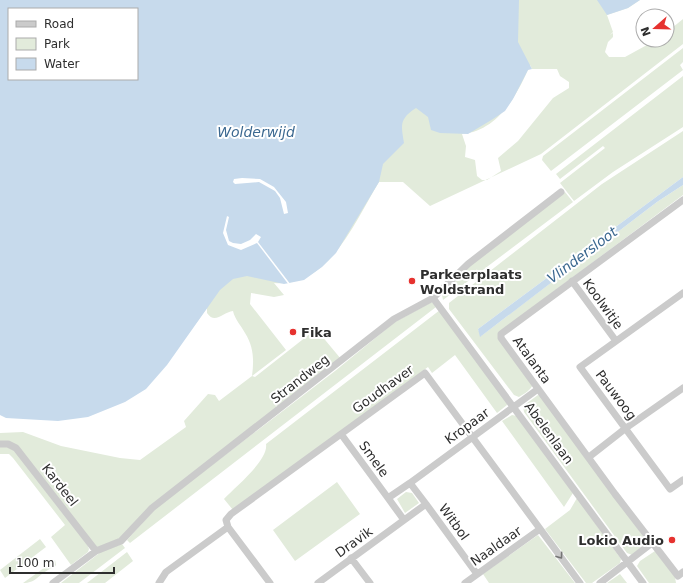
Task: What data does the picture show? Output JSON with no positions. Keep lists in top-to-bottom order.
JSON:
{
  "streets": {
    "street": [
      "Koolwitje",
      "Atalanta",
      "Strandweg",
      "Goudhaver",
      "Pauwoog",
      "Kropaar",
      "Abelenlaan",
      "Smele",
      "Kardeel",
      "Witbol",
      "Dravik",
      "Naaldaar"
    ]
  },
  "crossings": [
    ["Koolwitje", "Atalanta"],
    ["Koolwitje", "Pauwoog"],
    ["Atalanta", "Kropaar"],
    ["Strandweg", "Abelenlaan"],
    ["Strandweg", "Kardeel"],
    ["Goudhaver", "Kropaar"],
    ["Goudhaver", "Smele"],
    ["Goudhaver", "Naaldaar"],
    ["Kropaar", "Abelenlaan"],
    ["Kropaar", "Smele"],
    ["Kropaar", "Witbol"],
    ["Smele", "Dravik"],
    ["Witbol", "Dravik"],
    ["Witbol", "Naaldaar"]
  ],
  "water": ["Wolderwijd", "Vlindersloot"],
  "places": ["Parkeerplaats Woldstrand", "Fika", "Lokio Audio"],
  "legend": ["Road", "Park", "Water"],
  "scale_bar": "100 m",
  "north": "left"
}
